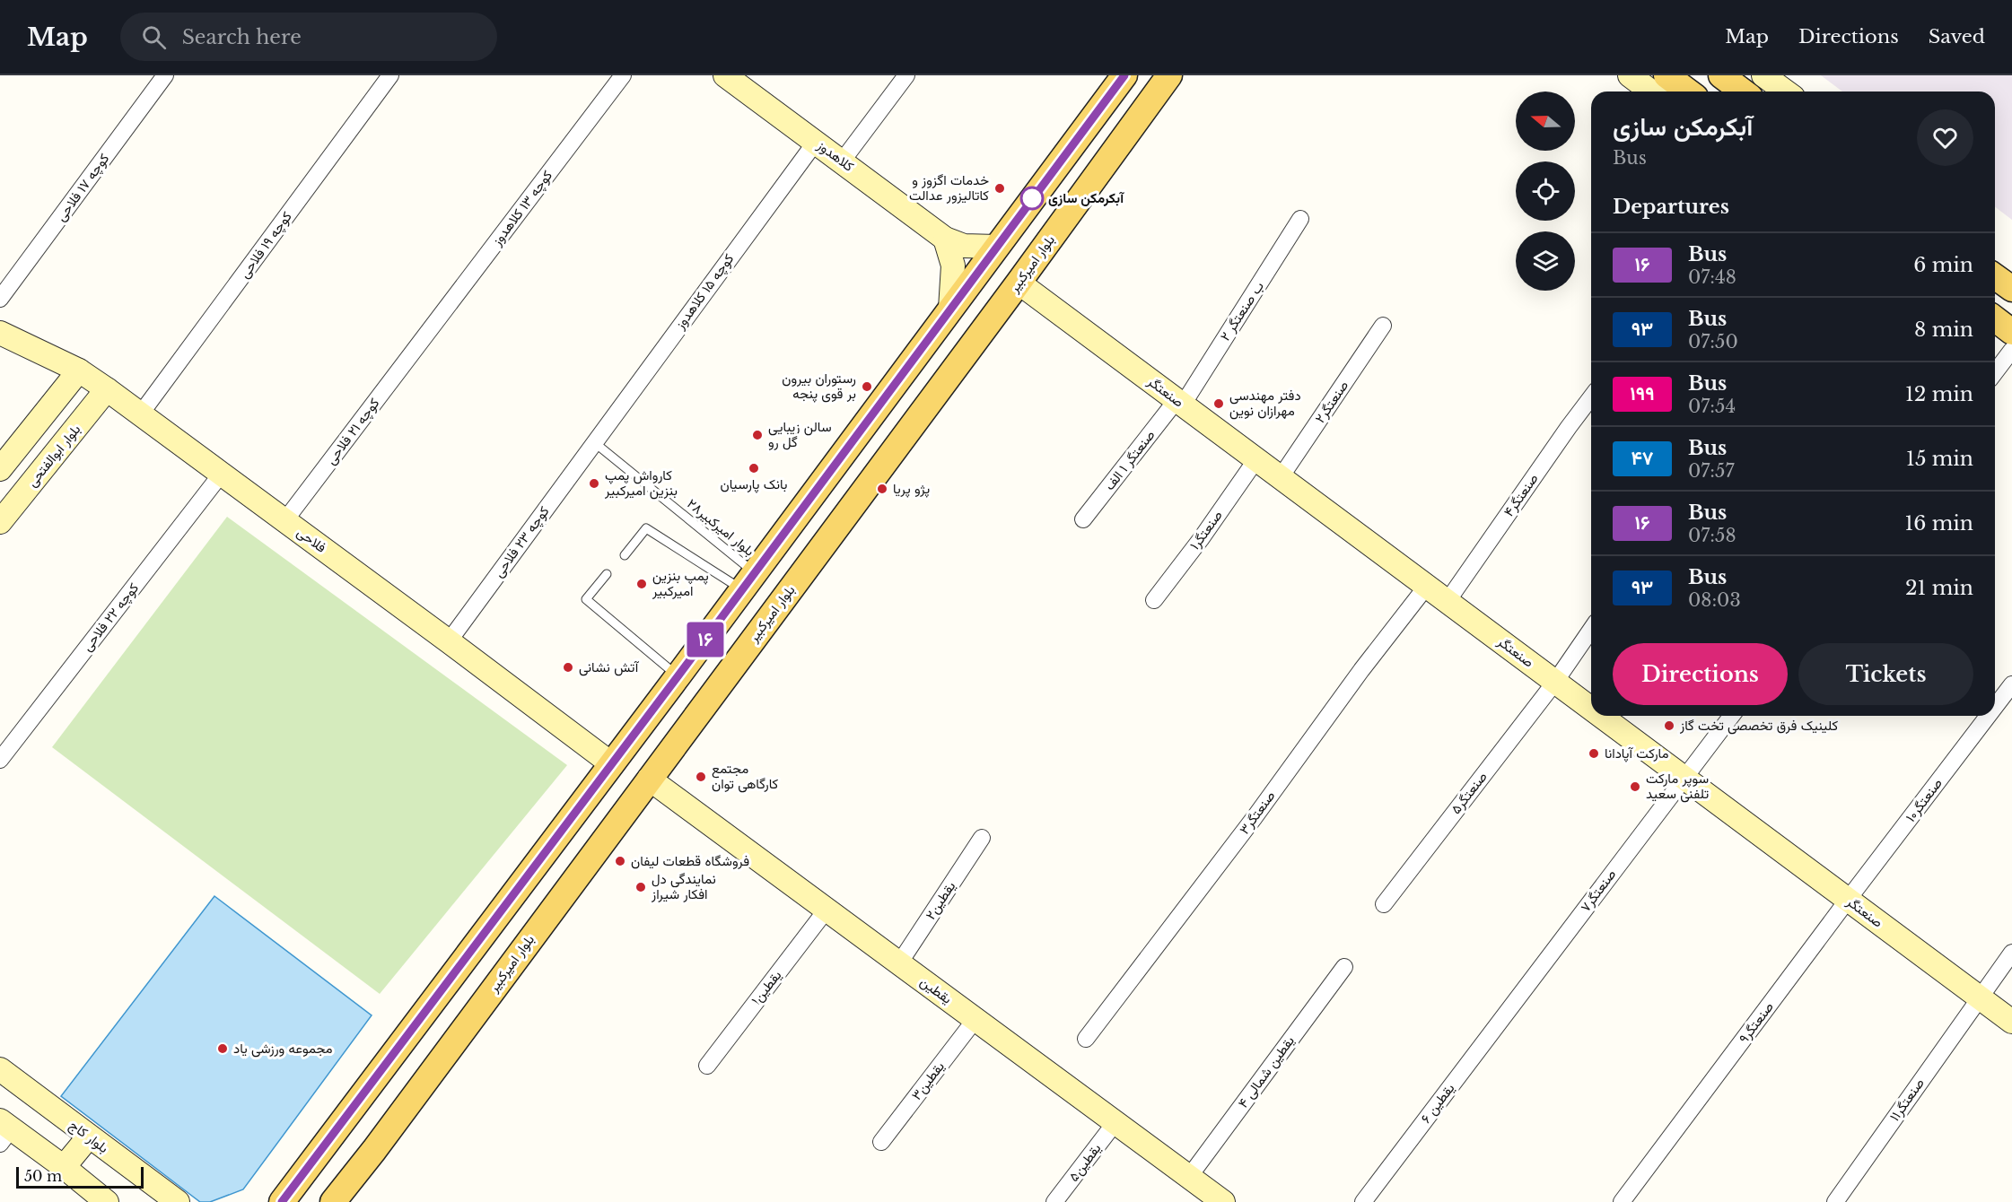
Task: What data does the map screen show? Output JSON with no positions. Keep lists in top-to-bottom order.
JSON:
{
  "streets": {
    "main road": ["بلوار امیرکبیر"],
    "street": [
      "کلاهدوز",
      "کوچه ۱۷ فلاحی",
      "کوچه ۱۳ کلاهدوز",
      "کوچه ۱۹ فلاحی",
      "کوچه ۱۵ کلاهدوز",
      "۲ ب صنعتگر",
      "صنعتگر",
      "صنعتگر۲",
      "کوچه ۲۱ فلاحی",
      "بلوار ابوالفتحی",
      "صنعتگر ۱ الف",
      "صنعتگر۴",
      "صنعتگر۱",
      "فلاحی",
      "کوچه ۲۳ فلاحی",
      "کوچه ۲۲ فلاحی",
      "صنعتگر۵",
      "صنعتگر۱۰",
      "صنعتگر۳",
      "صنعتگر۷",
      "یقطین۲",
      "یقطین۱",
      "یقطین",
      "صنعتگر۹",
      "یقطین شمالی ۴",
      "یقطین۳",
      "صنعتگر۱۱",
      "یقطین ۶",
      "بلوار کاج",
      "یقطین۵"
    ],
    "lane": ["۲۸بلوار امیرکبیر"]
  },
  "crossings": [
    ["کلاهدوز", "کوچه ۱۵ کلاهدوز"],
    ["کوچه ۱۳ کلاهدوز", "کوچه ۲۱ فلاحی"],
    ["کوچه ۱۹ فلاحی", "فلاحی"],
    ["بلوار امیرکبیر", "صنعتگر"],
    ["بلوار امیرکبیر", "یقطین"],
    ["کوچه ۱۵ کلاهدوز", "۲۸بلوار امیرکبیر"],
    ["کوچه ۱۵ کلاهدوز", "کوچه ۲۳ فلاحی"],
    ["۲ ب صنعتگر", "صنعتگر"],
    ["۲ ب صنعتگر", "صنعتگر ۱ الف"],
    ["صنعتگر", "صنعتگر۲"],
    ["صنعتگر", "صنعتگر ۱ الف"],
    ["صنعتگر", "صنعتگر۴"],
    ["صنعتگر", "صنعتگر۱"],
    ["صنعتگر", "صنعتگر۵"],
    ["صنعتگر", "صنعتگر۱۰"],
    ["صنعتگر", "صنعتگر۳"],
    ["صنعتگر", "صنعتگر۷"],
    ["صنعتگر", "صنعتگر۹"],
    ["صنعتگر", "صنعتگر۱۱"],
    ["کوچه ۲۱ فلاحی", "فلاحی"],
    ["بلوار ابوالفتحی", "فلاحی"],
    ["۲۸بلوار امیرکبیر", "کوچه ۲۳ فلاحی"],
    ["فلاحی", "کوچه ۲۳ فلاحی"],
    ["فلاحی", "کوچه ۲۲ فلاحی"],
    ["صنعتگر۱۰", "صنعتگر۹"],
    ["صنعتگر۷", "یقطین ۶"],
    ["یقطین۲", "یقطین"],
    ["یقطین۱", "یقطین"],
    ["یقطین", "یقطین شمالی ۴"],
    ["یقطین", "یقطین۳"],
    ["یقطین", "یقطین۵"]
  ],
  "places": [
    "خدمات اگزوز و کاتالیزور عدالت",
    "آبکرمکن سازی",
    "رستوران بیرون بر قوی پنجه",
    "دفتر مهندسی مهرازان نوین",
    "سالن زیبایی گل رو",
    "بانک پارسیان",
    "کارواش پمپ بنزین امیرکبیر",
    "پژو پریا",
    "پمپ بنزین امیرکبیر",
    "آتش نشانی",
    "کلینیک فرق تخصصی تخت گاز",
    "مارکت آپادانا",
    "مجتمع کارگاهی توان",
    "سوپر مارکت تلفنی سعید",
    "فروشگاه قطعات لیفان",
    "نمایندگی دل افکار شیراز",
    "مجموعه ورزشی یاد"
  ],
  "lines": ["bus line ۱۶"],
  "scale_bar": "50 m",
  "north": "left",
  "page": {
    "header": "Map",
    "search": "Search here",
    "nav": ["Map", "Directions", "Saved"],
    "on_map": "۱۶",
    "heading": [
      ["آبکرمکن سازی", "Bus"],
      "Departures"
    ],
    "list": [
      {
        "mark": "۱۶",
        "name": "Bus",
        "note": "07:48",
        "value": "6 min"
      },
      {
        "mark": "۹۳",
        "name": "Bus",
        "note": "07:50",
        "value": "8 min"
      },
      {
        "mark": "۱۹۹",
        "name": "Bus",
        "note": "07:54",
        "value": "12 min"
      },
      {
        "mark": "۴۷",
        "name": "Bus",
        "note": "07:57",
        "value": "15 min"
      },
      {
        "mark": "۱۶",
        "name": "Bus",
        "note": "07:58",
        "value": "16 min"
      },
      {
        "mark": "۹۳",
        "name": "Bus",
        "note": "08:03",
        "value": "21 min"
      }
    ],
    "buttons": ["Directions", "Tickets"],
    "scale": "50 m"
  }
}
